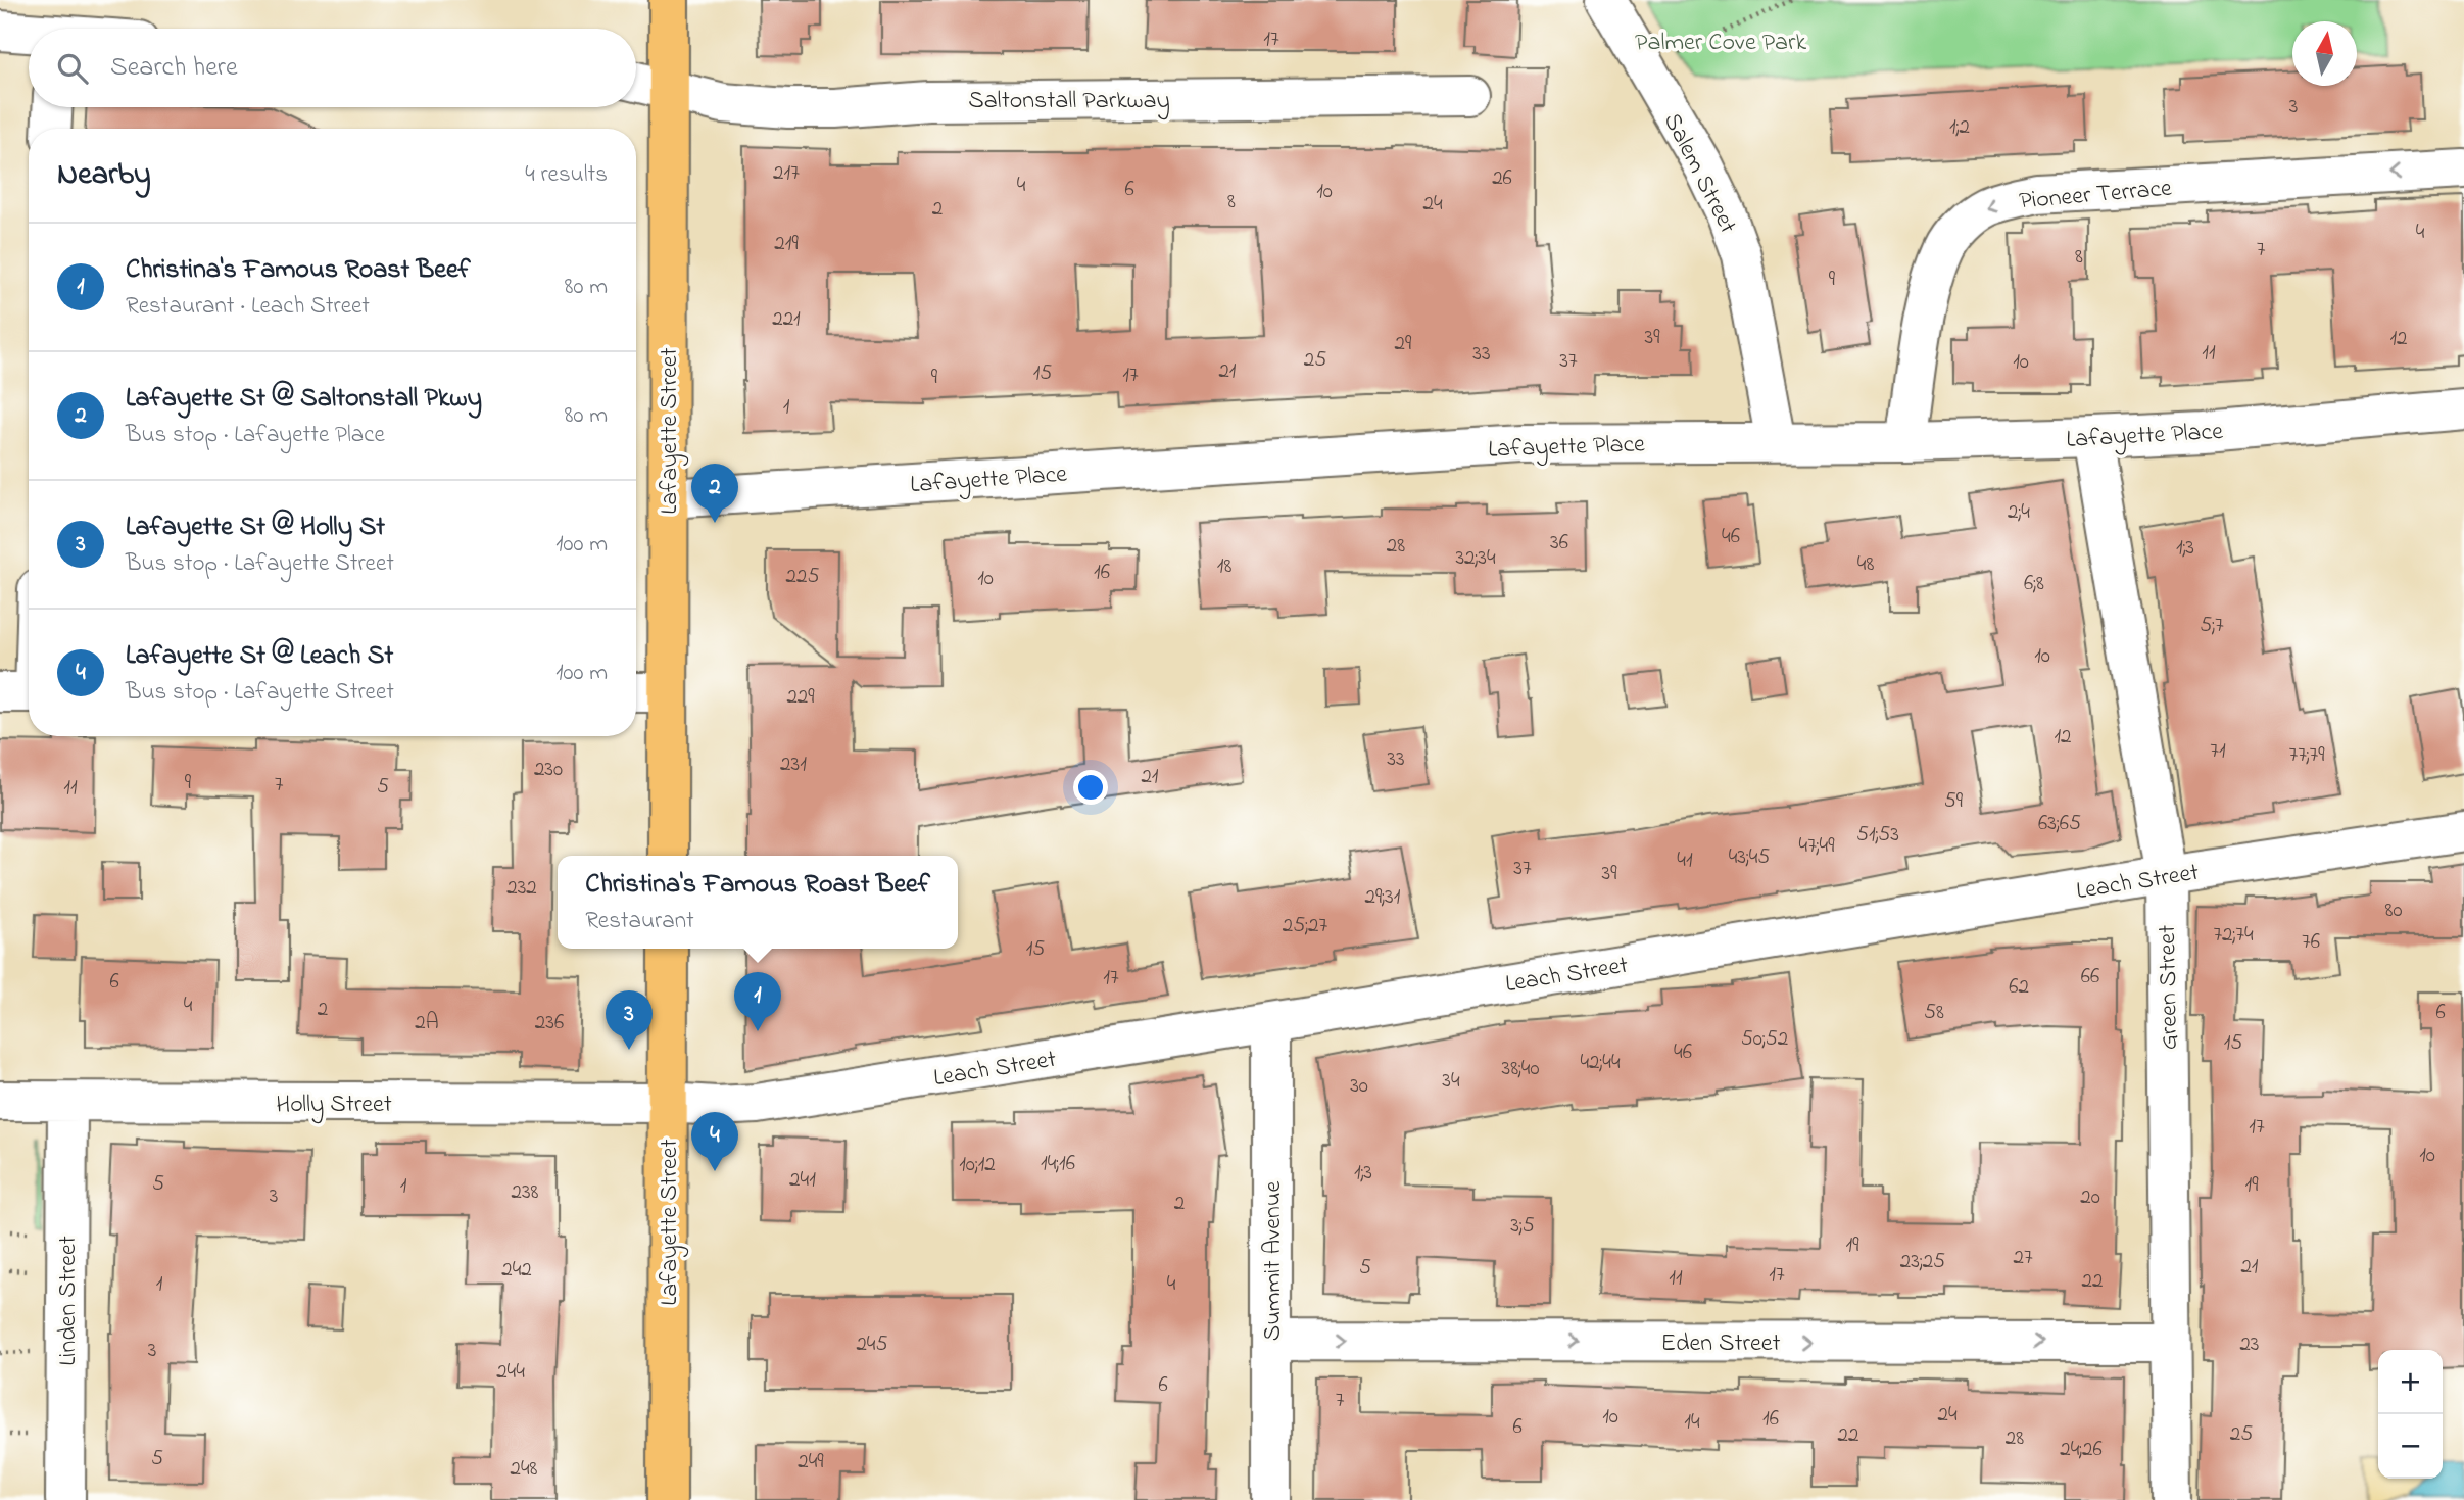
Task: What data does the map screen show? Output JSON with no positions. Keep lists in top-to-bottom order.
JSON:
{
  "streets": {
    "highway": ["Lafayette Street"],
    "street": [
      "Saltonstall Parkway",
      "Salem Street",
      "Pioneer Terrace",
      "Lafayette Place",
      "Leach Street",
      "Green Street",
      "Holly Street",
      "Summit Avenue",
      "Linden Street",
      "Eden Street"
    ]
  },
  "crossings": [
    ["Saltonstall Parkway", "Lafayette Street"],
    ["Salem Street", "Lafayette Place"],
    ["Pioneer Terrace", "Lafayette Place"],
    ["Lafayette Street", "Lafayette Place"],
    ["Lafayette Street", "Leach Street"],
    ["Lafayette Street", "Holly Street"],
    ["Lafayette Place", "Green Street"],
    ["Leach Street", "Green Street"],
    ["Leach Street", "Holly Street"],
    ["Leach Street", "Summit Avenue"],
    ["Green Street", "Eden Street"],
    ["Holly Street", "Linden Street"],
    ["Summit Avenue", "Eden Street"]
  ],
  "one_way": ["Pioneer Terrace", "Eden Street"],
  "parks": ["Palmer Cove Park"],
  "house_numbers": [
    "17",
    "3",
    "1;2",
    "217",
    "26",
    "4",
    "6",
    "10",
    "8",
    "24",
    "2",
    "4",
    "219",
    "7",
    "8",
    "9",
    "221",
    "39",
    "12",
    "29",
    "11",
    "33",
    "25",
    "37",
    "10",
    "21",
    "15",
    "17",
    "9",
    "1",
    "2;4",
    "46",
    "36",
    "28",
    "1;3",
    "32;34",
    "48",
    "18",
    "16",
    "225",
    "10",
    "6;8",
    "5;7",
    "10",
    "229",
    "12",
    "71",
    "77;79",
    "33",
    "231",
    "230",
    "21",
    "9",
    "7",
    "5",
    "11",
    "59",
    "63;65",
    "51;53",
    "47;49",
    "43;45",
    "41",
    "37",
    "39",
    "232",
    "29;31",
    "80",
    "25;27",
    "72;74",
    "76",
    "15",
    "66",
    "17",
    "6",
    "62",
    "4",
    "2",
    "58",
    "6",
    "2A",
    "236",
    "50;52",
    "15",
    "46",
    "42;44",
    "38;40",
    "34",
    "30",
    "17",
    "10",
    "14;16",
    "10;12",
    "1;3",
    "241",
    "5",
    "19",
    "1",
    "238",
    "3",
    "20",
    "2",
    "3;5",
    "19",
    "27",
    "23;25",
    "21",
    "5",
    "242",
    "17",
    "11",
    "22",
    "1",
    "4",
    "245",
    "23",
    "3",
    "244",
    "6",
    "7",
    "24",
    "10",
    "16",
    "14",
    "6",
    "25",
    "22",
    "28",
    "24;26",
    "5",
    "249",
    "248"
  ],
  "north": "top",
  "page": {
    "search": "Search here",
    "heading": ["Nearby", "4 results"],
    "list": [
      {
        "mark": "1",
        "name": "Christina's Famous Roast Beef",
        "note": "Restaurant · Leach Street",
        "value": "80 m"
      },
      {
        "mark": "2",
        "name": "Lafayette St @ Saltonstall Pkwy",
        "note": "Bus stop · Lafayette Place",
        "value": "80 m"
      },
      {
        "mark": "3",
        "name": "Lafayette St @ Holly St",
        "note": "Bus stop · Lafayette Street",
        "value": "100 m"
      },
      {
        "mark": "4",
        "name": "Lafayette St @ Leach St",
        "note": "Bus stop · Lafayette Street",
        "value": "100 m"
      }
    ],
    "pins": [
      "2",
      "1",
      "3",
      "4"
    ],
    "popup": ["Christina's Famous Roast Beef", "Restaurant"],
    "map_buttons": ["+", "−"]
  }
}
